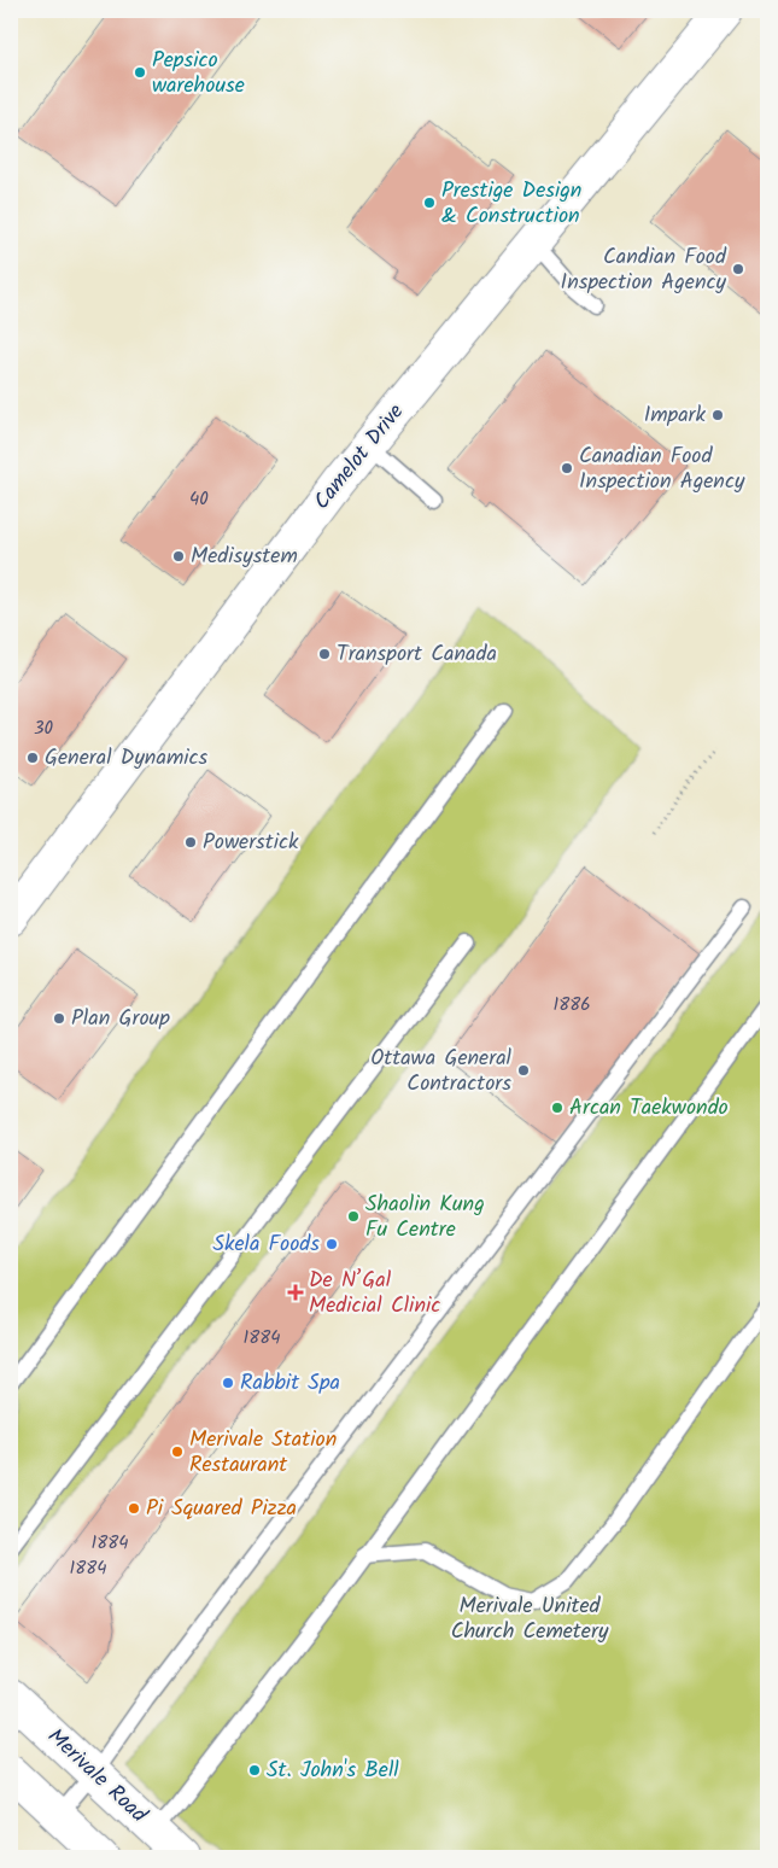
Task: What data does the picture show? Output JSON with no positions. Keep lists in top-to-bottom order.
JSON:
{
  "streets": {
    "street": ["Camelot Drive", "Merivale Road"]
  },
  "parks": ["Merivale United Church Cemetery"],
  "places": {
    "other": [
      "Pepsico warehouse",
      "Prestige Design & Construction",
      "Candian Food Inspection Agency",
      "Impark",
      "Canadian Food Inspection Agency",
      "Medisystem",
      "Transport Canada",
      "General Dynamics",
      "Powerstick",
      "Plan Group",
      "Ottawa General Contractors",
      "Arcan Taekwondo",
      "Shaolin Kung Fu Centre",
      "Skela Foods",
      "Rabbit Spa",
      "Merivale Station Restaurant",
      "Pi Squared Pizza",
      "St. John's Bell"
    ],
    "health": ["De N’Gal Medicial Clinic"]
  },
  "house_numbers": [
    "40",
    "30",
    "1886",
    "1884",
    "1884",
    "1884"
  ]
}
